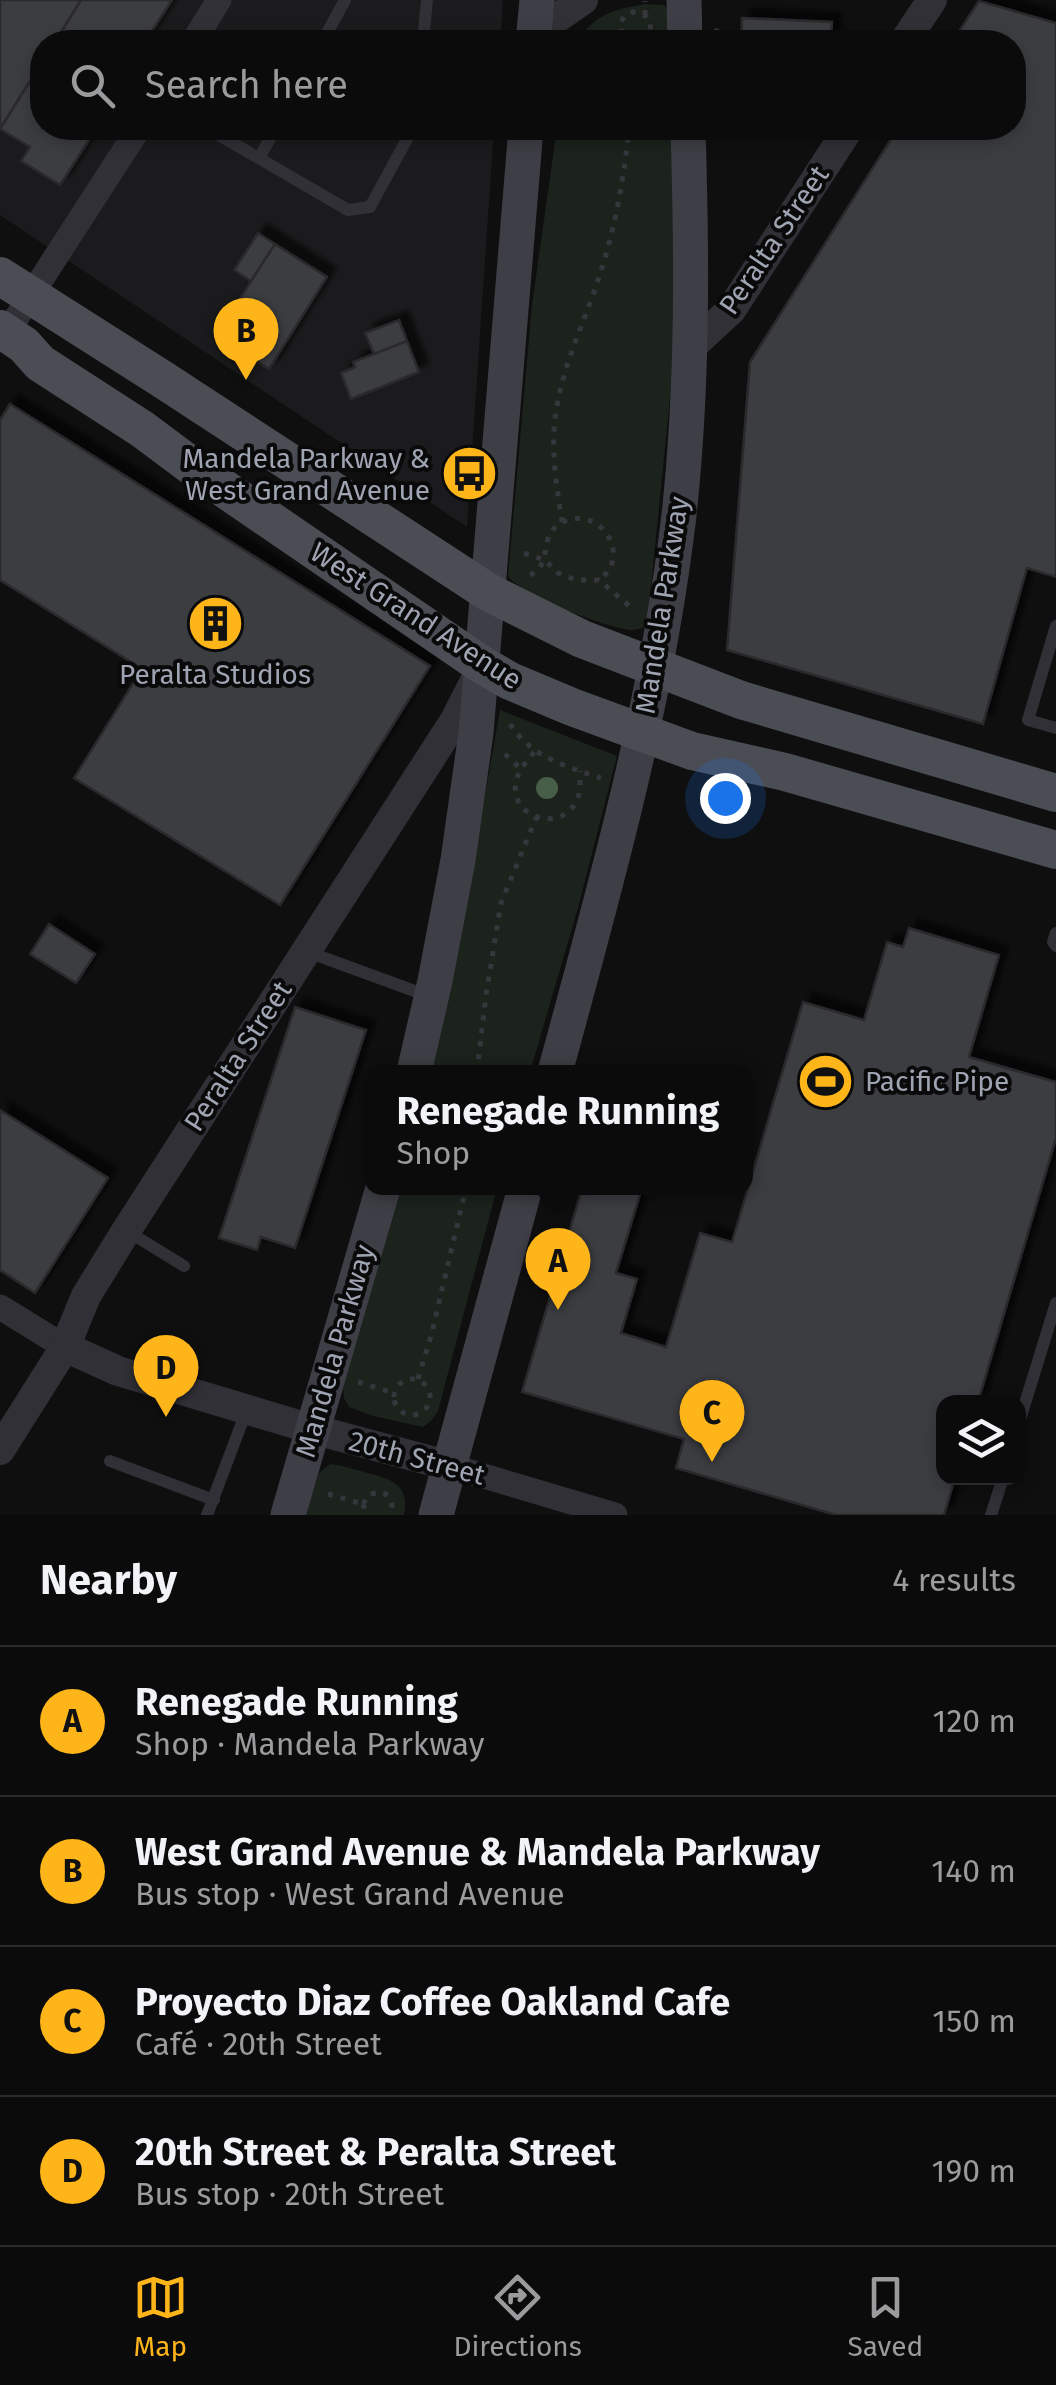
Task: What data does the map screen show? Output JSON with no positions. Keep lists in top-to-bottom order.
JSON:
{
  "streets": {
    "main road": ["Mandela Parkway", "West Grand Avenue"],
    "street": ["Peralta Street", "20th Street"]
  },
  "crossings": [
    ["Peralta Street", "Mandela Parkway"],
    ["Peralta Street", "West Grand Avenue"],
    ["Peralta Street", "20th Street"],
    ["Mandela Parkway", "West Grand Avenue"],
    ["Mandela Parkway", "20th Street"]
  ],
  "places": {
    "bus stop": ["Mandela Parkway & West Grand Avenue"],
    "building": ["Peralta Studios"],
    "sports": ["Pacific Pipe"]
  },
  "page": {
    "search": "Search here",
    "pins": [
      "B",
      "A",
      "D",
      "C"
    ],
    "popup": ["Renegade Running", "Shop"],
    "heading": ["Nearby", "4 results"],
    "list": [
      {
        "mark": "A",
        "name": "Renegade Running",
        "note": "Shop · Mandela Parkway",
        "value": "120 m"
      },
      {
        "mark": "B",
        "name": "West Grand Avenue & Mandela Parkway",
        "note": "Bus stop · West Grand Avenue",
        "value": "140 m"
      },
      {
        "mark": "C",
        "name": "Proyecto Diaz Coffee Oakland Cafe",
        "note": "Café · 20th Street",
        "value": "150 m"
      },
      {
        "mark": "D",
        "name": "20th Street & Peralta Street",
        "note": "Bus stop · 20th Street",
        "value": "190 m"
      }
    ],
    "nav": ["Map", "Directions", "Saved"]
  }
}
